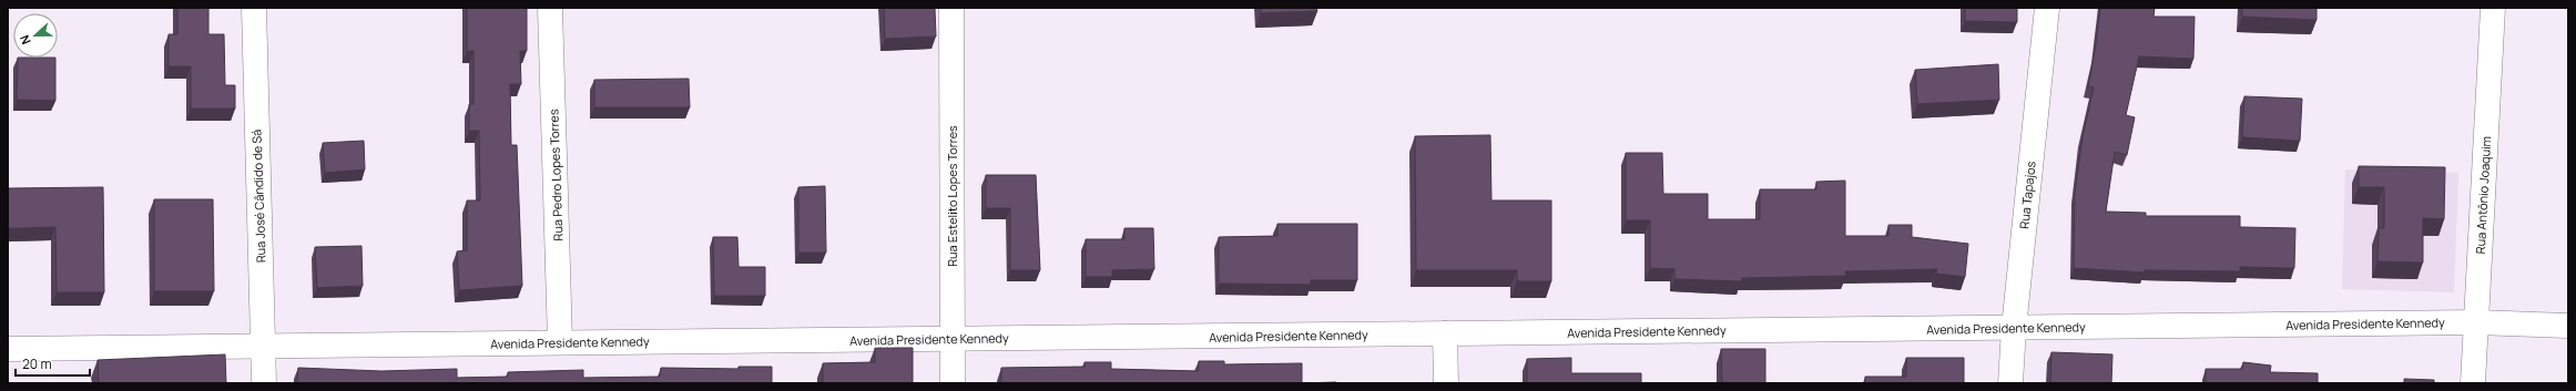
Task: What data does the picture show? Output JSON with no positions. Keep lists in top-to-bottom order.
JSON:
{
  "streets": {
    "street": [
      "Rua Pedro Lopes Torres",
      "Rua Tapajos",
      "Rua Antônio Joaquim",
      "Rua José Cândido de Sá",
      "Rua Estelito Lopes Torres",
      "Avenida Presidente Kennedy"
    ]
  },
  "crossings": [
    ["Rua Pedro Lopes Torres", "Avenida Presidente Kennedy"],
    ["Rua Tapajos", "Avenida Presidente Kennedy"],
    ["Rua Antônio Joaquim", "Avenida Presidente Kennedy"],
    ["Rua José Cândido de Sá", "Avenida Presidente Kennedy"],
    ["Rua Estelito Lopes Torres", "Avenida Presidente Kennedy"]
  ],
  "scale_bar": "20 m",
  "north": "left"
}
